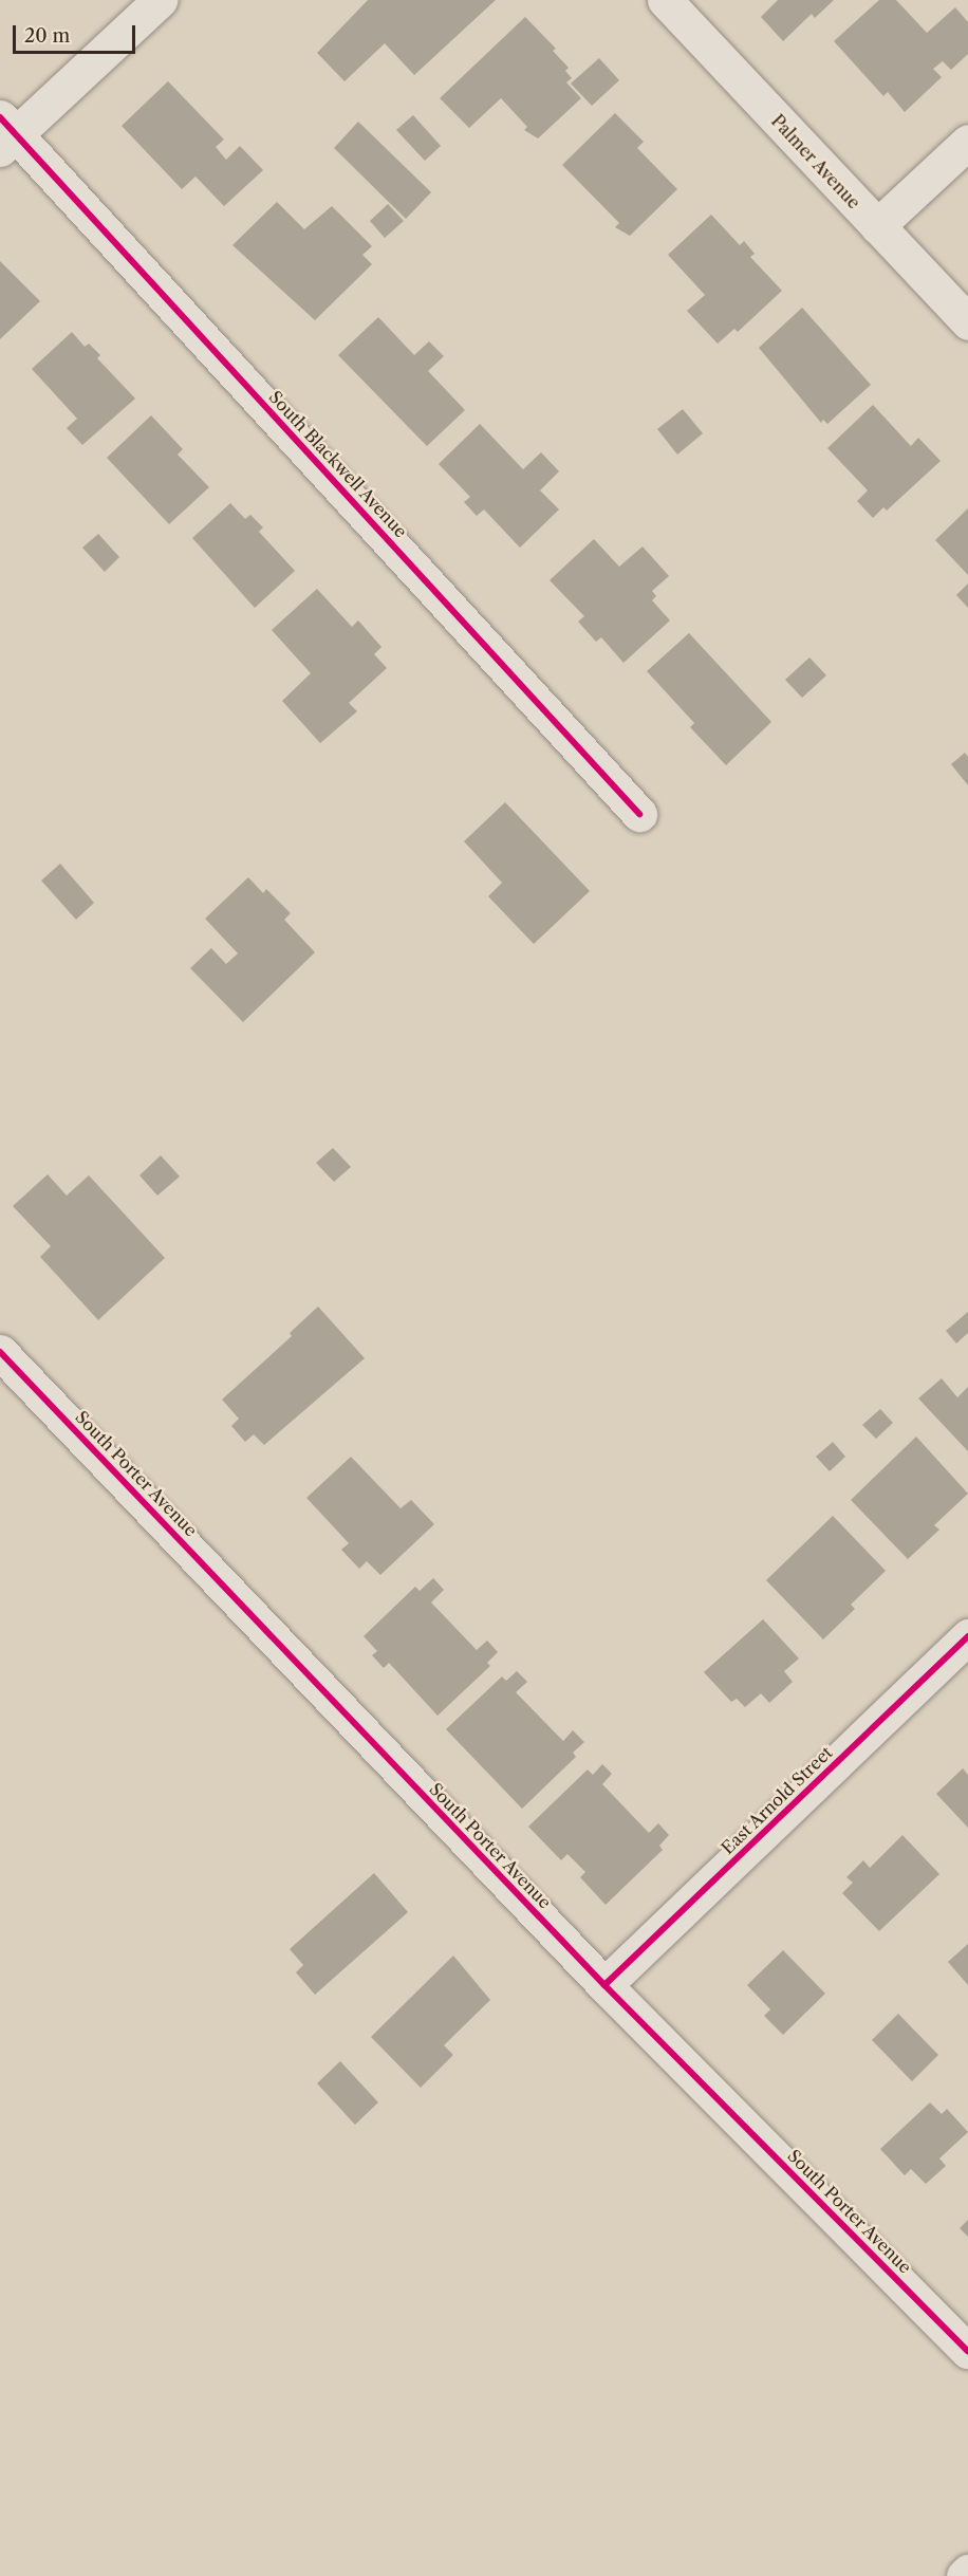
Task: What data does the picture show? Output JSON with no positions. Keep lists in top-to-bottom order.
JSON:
{
  "streets": {
    "street": [
      "Palmer Avenue",
      "South Blackwell Avenue",
      "South Porter Avenue",
      "East Arnold Street"
    ]
  },
  "crossings": [
    ["South Porter Avenue", "East Arnold Street"]
  ],
  "scale_bar": "20 m"
}
